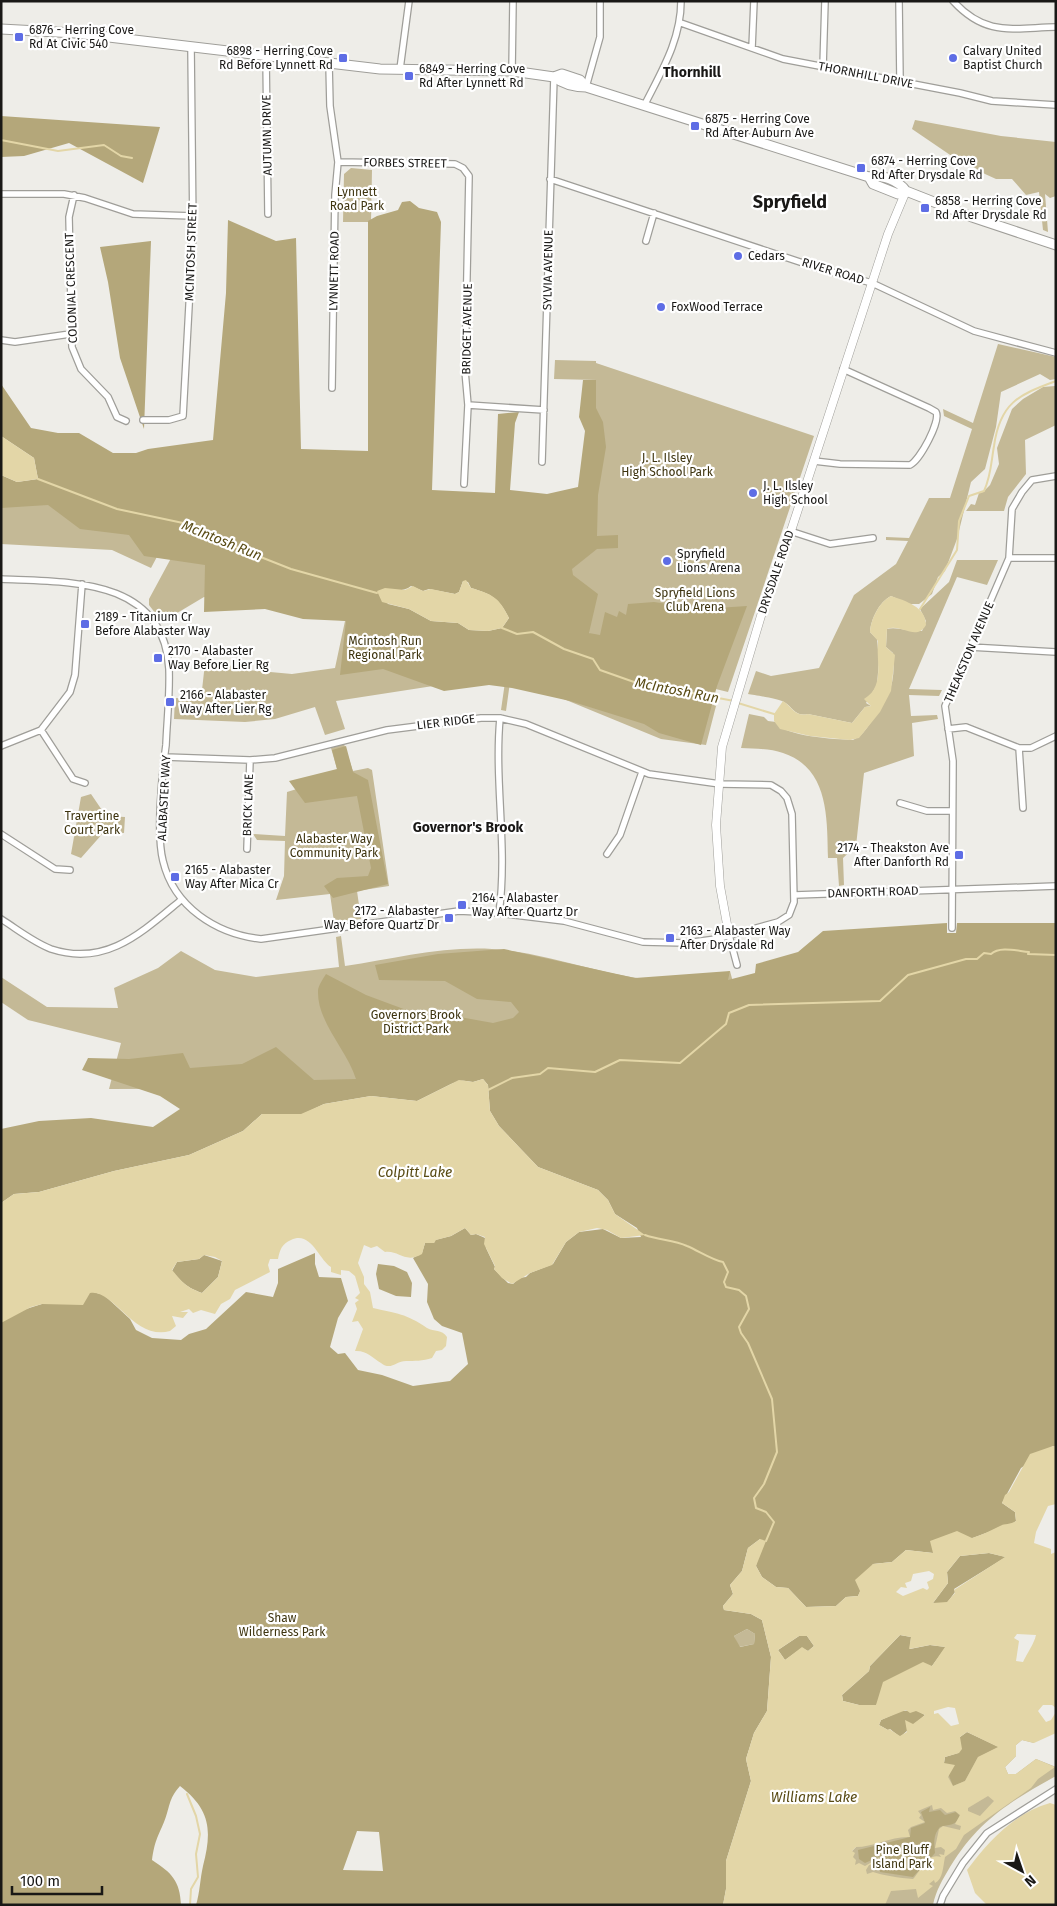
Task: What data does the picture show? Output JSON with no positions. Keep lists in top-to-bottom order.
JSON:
{
  "streets": {
    "street": [
      "THORNHILL DRIVE",
      "AUTUMN DRIVE",
      "FORBES STREET",
      "MCINTOSH STREET",
      "SYLVIA AVENUE",
      "LYNNETT ROAD",
      "RIVER ROAD",
      "COLONIAL CRESCENT",
      "BRIDGET AVENUE",
      "DRYSDALE ROAD",
      "THEAKSTON AVENUE",
      "LIER RIDGE",
      "ALABASTER WAY",
      "BRICK LANE",
      "DANFORTH ROAD"
    ]
  },
  "crossings": [
    ["FORBES STREET", "LYNNETT ROAD"],
    ["FORBES STREET", "BRIDGET AVENUE"],
    ["SYLVIA AVENUE", "RIVER ROAD"],
    ["RIVER ROAD", "DRYSDALE ROAD"],
    ["DRYSDALE ROAD", "LIER RIDGE"],
    ["DRYSDALE ROAD", "ALABASTER WAY"],
    ["THEAKSTON AVENUE", "DANFORTH ROAD"],
    ["LIER RIDGE", "ALABASTER WAY"],
    ["LIER RIDGE", "BRICK LANE"],
    ["LIER RIDGE", "DANFORTH ROAD"],
    ["ALABASTER WAY", "DANFORTH ROAD"]
  ],
  "districts": ["Thornhill", "Spryfield", "Governor's Brook"],
  "water": ["McIntosh Run", "Colpitt Lake", "Williams Lake"],
  "parks": [
    "Lynnett Road Park",
    "J. L. Ilsley High School Park",
    "Spryfield Lions Club Arena",
    "Mcintosh Run Regional Park",
    "Travertine Court Park",
    "Alabaster Way Community Park",
    "Governors Brook District Park",
    "Shaw Wilderness Park",
    "Pine Bluff Island Park"
  ],
  "places": {
    "transit": [
      "6876 - Herring Cove Rd At Civic 540",
      "6898 - Herring Cove Rd Before Lynnett Rd",
      "6849 - Herring Cove Rd After Lynnett Rd",
      "6875 - Herring Cove Rd After Auburn Ave",
      "6874 - Herring Cove Rd After Drysdale Rd",
      "6858 - Herring Cove Rd After Drysdale Rd",
      "2189 - Titanium Cr Before Alabaster Way",
      "2170 - Alabaster Way Before Lier Rg",
      "2166 - Alabaster Way After Lier Rg",
      "2174 - Theakston Ave After Danforth Rd",
      "2165 - Alabaster Way After Mica Cr",
      "2164 - Alabaster Way After Quartz Dr",
      "2172 - Alabaster Way Before Quartz Dr",
      "2163 - Alabaster Way After Drysdale Rd"
    ],
    "other": [
      "Calvary United Baptist Church",
      "Cedars",
      "FoxWood Terrace",
      "J. L. Ilsley High School",
      "Spryfield Lions Arena"
    ]
  },
  "scale_bar": "100 m",
  "north": "bottom right"
}
